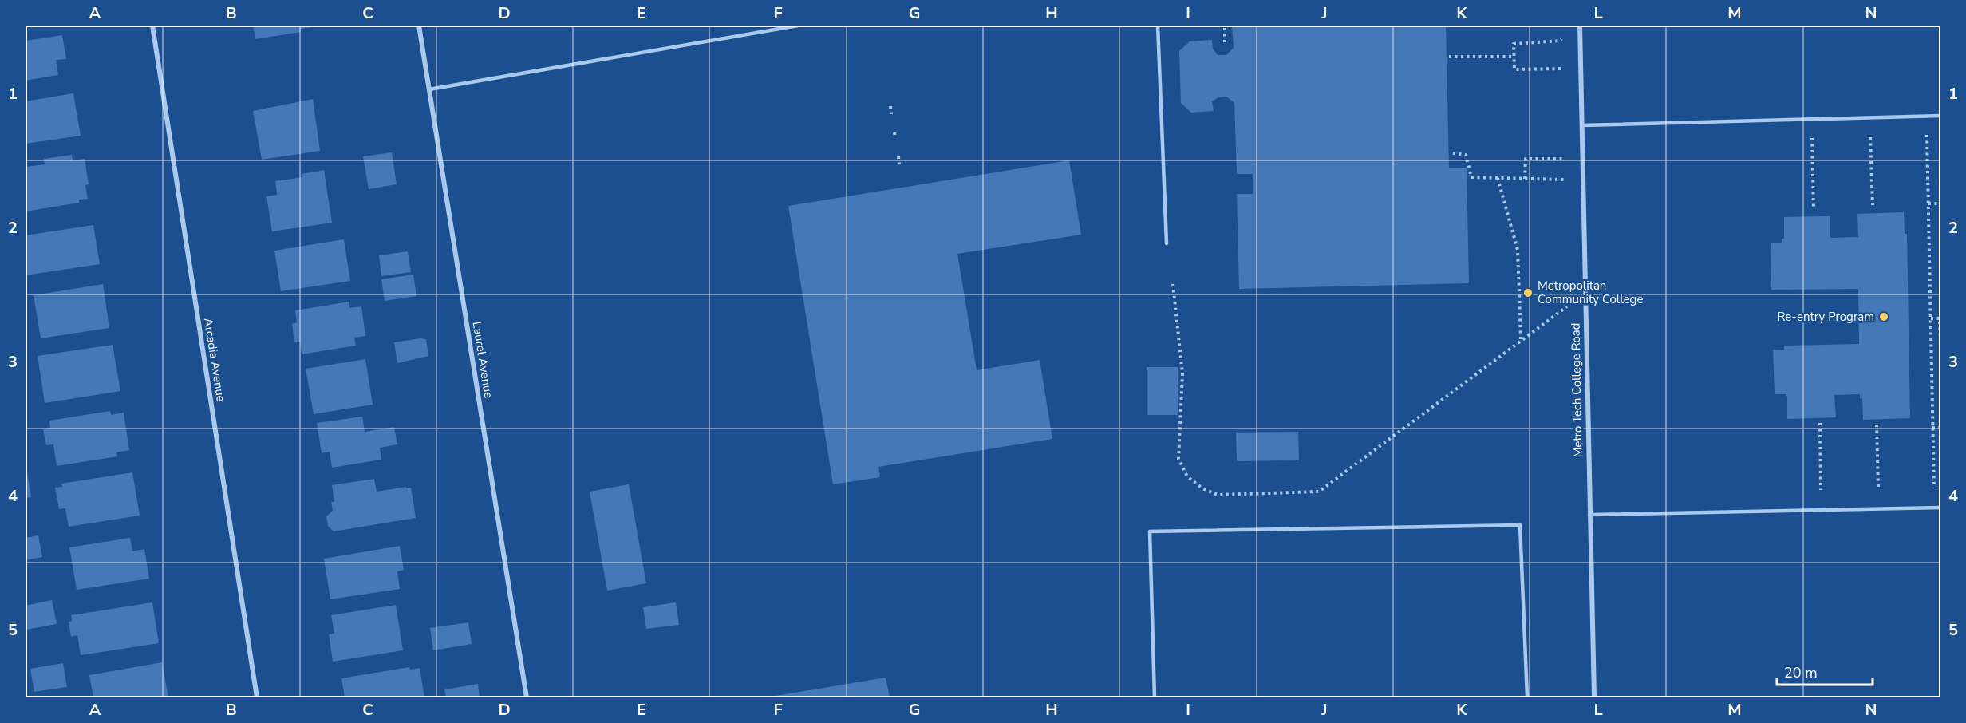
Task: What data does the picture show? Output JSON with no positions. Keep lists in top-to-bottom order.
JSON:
{
  "streets": {
    "street": ["Arcadia Avenue", "Laurel Avenue", "Metro Tech College Road"]
  },
  "places": ["Metropolitan Community College", "Re-entry Program"],
  "scale_bar": "20 m",
  "grid": {
    "columns": [
      "A",
      "B",
      "C",
      "D",
      "E",
      "F",
      "G",
      "H",
      "I",
      "J",
      "K",
      "L",
      "M",
      "N"
    ],
    "rows": [
      "1",
      "2",
      "3",
      "4",
      "5"
    ]
  }
}
